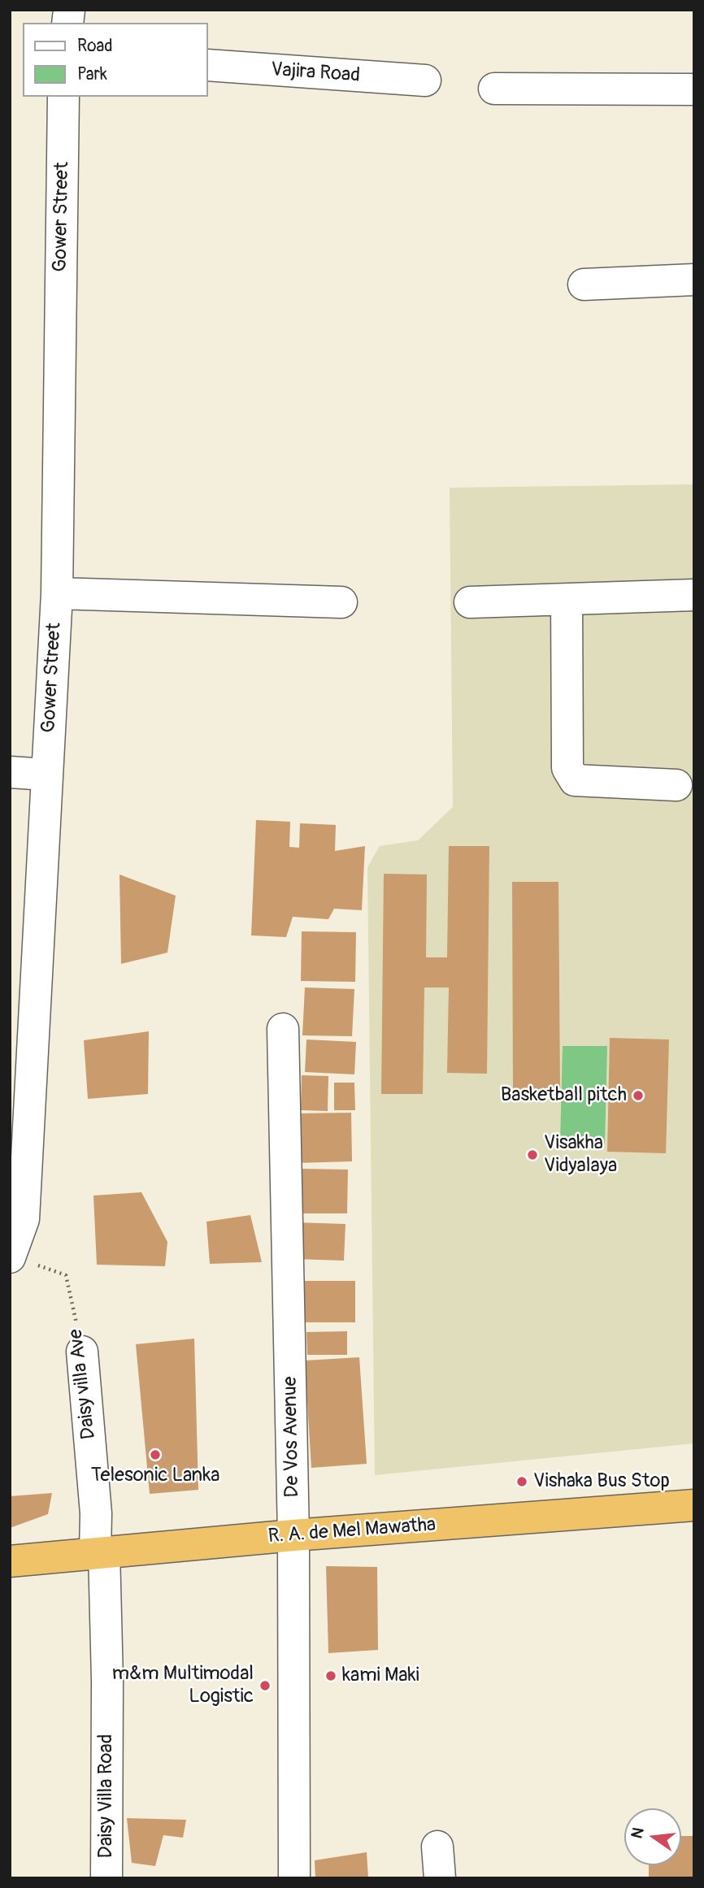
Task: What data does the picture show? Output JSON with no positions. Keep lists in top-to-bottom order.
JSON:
{
  "streets": {
    "highway": ["R. A. de Mel Mawatha"],
    "street": [
      "Vajira Road",
      "Gower Street",
      "Daisy villa Ave",
      "De Vos Avenue",
      "Daisy Villa Road"
    ]
  },
  "crossings": [
    ["Gower Street", "Daisy villa Ave"],
    ["Daisy villa Ave", "R. A. de Mel Mawatha"],
    ["Daisy villa Ave", "Daisy Villa Road"],
    ["De Vos Avenue", "R. A. de Mel Mawatha"]
  ],
  "places": [
    "Basketball pitch",
    "Visakha Vidyalaya",
    "Telesonic Lanka",
    "Vishaka Bus Stop",
    "kami Maki",
    "m&m Multimodal Logistic"
  ],
  "legend": ["Road", "Park"],
  "north": "left"
}
